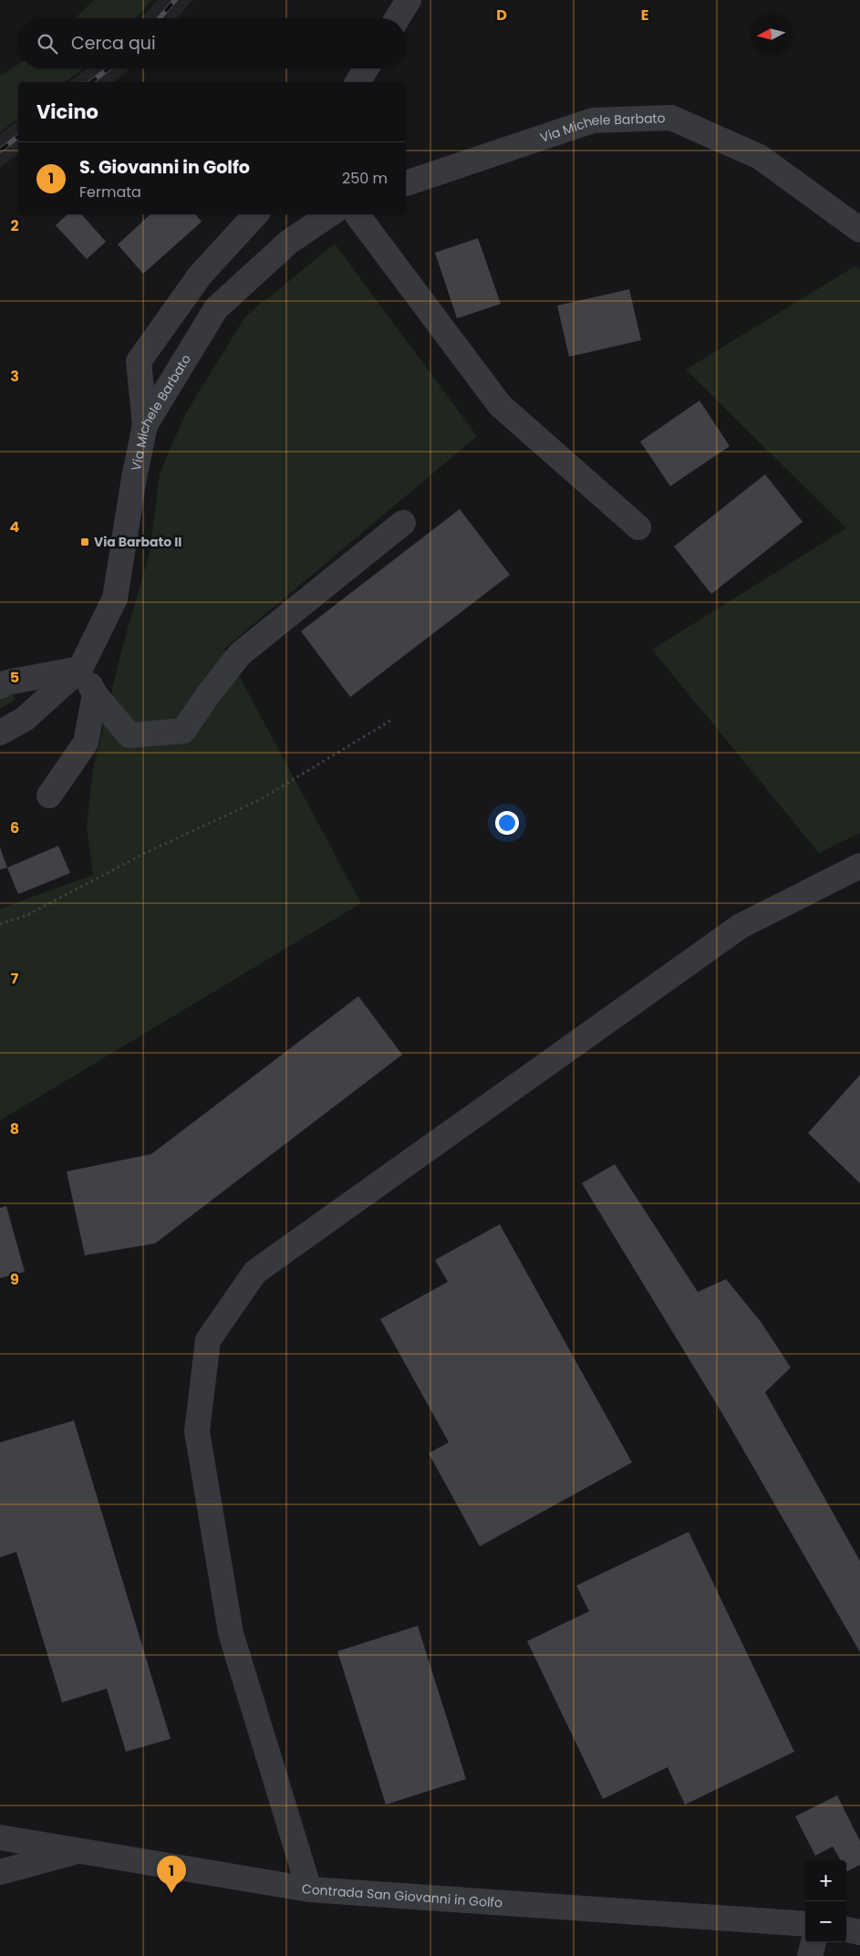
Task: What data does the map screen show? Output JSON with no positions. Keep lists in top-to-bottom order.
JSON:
{
  "streets": {
    "street": ["Via Michele Barbato", "Contrada San Giovanni in Golfo"]
  },
  "places": {
    "transit": ["Via Barbato II"]
  },
  "north": "left",
  "page": {
    "search": "Cerca qui",
    "heading": "Vicino",
    "list": [
      {
        "mark": "1",
        "name": "S. Giovanni in Golfo",
        "note": "Fermata",
        "value": "250 m"
      }
    ],
    "pins": "1",
    "map_buttons": ["+", "−"]
  },
  "grid": {
    "columns": ["D", "E"],
    "rows": [
      "2",
      "3",
      "4",
      "5",
      "6",
      "7",
      "8",
      "9"
    ]
  }
}
